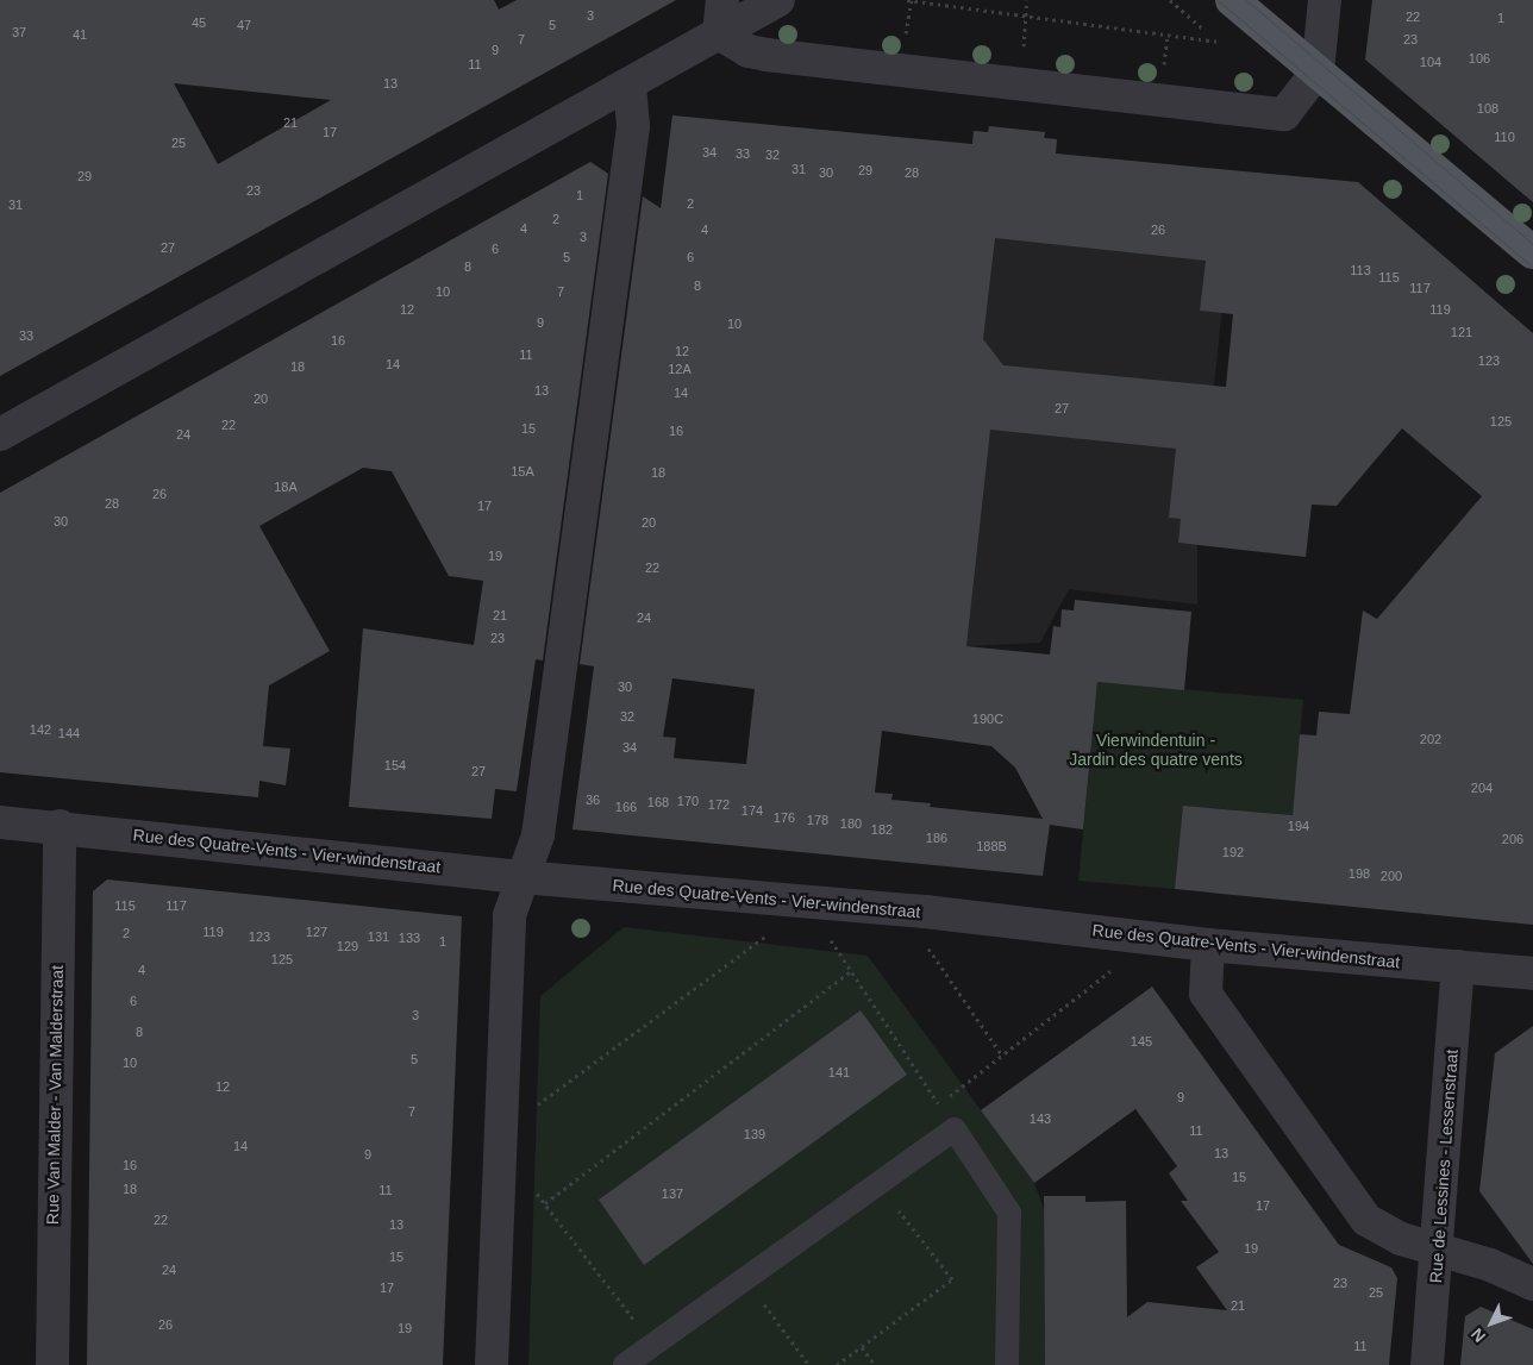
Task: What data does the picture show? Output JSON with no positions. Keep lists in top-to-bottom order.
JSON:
{
  "streets": {
    "street": ["Rue des Quatre-Vents - Vier-windenstraat", "Rue Van Malder - Van Malderstraat", "Rue de Lessines - Lessenstraat"]
  },
  "crossings": [
    ["Rue des Quatre-Vents - Vier-windenstraat", "Rue Van Malder - Van Malderstraat"],
    ["Rue des Quatre-Vents - Vier-windenstraat", "Rue de Lessines - Lessenstraat"]
  ],
  "parks": ["Vierwindentuin - Jardin des quatre vents"],
  "house_numbers": [
    "3",
    "22",
    "1",
    "45",
    "47",
    "5",
    "37",
    "41",
    "7",
    "23",
    "9",
    "106",
    "104",
    "11",
    "13",
    "108",
    "21",
    "17",
    "110",
    "25",
    "34",
    "33",
    "32",
    "31",
    "29",
    "30",
    "28",
    "29",
    "23",
    "1",
    "2",
    "31",
    "2",
    "4",
    "4",
    "26",
    "3",
    "27",
    "6",
    "5",
    "6",
    "8",
    "113",
    "115",
    "8",
    "117",
    "10",
    "7",
    "12",
    "119",
    "9",
    "10",
    "121",
    "33",
    "16",
    "12",
    "11",
    "123",
    "14",
    "18",
    "12A",
    "13",
    "14",
    "20",
    "27",
    "125",
    "22",
    "15",
    "16",
    "24",
    "15A",
    "18",
    "18A",
    "26",
    "28",
    "17",
    "30",
    "20",
    "19",
    "22",
    "21",
    "24",
    "23",
    "30",
    "32",
    "190C",
    "142",
    "144",
    "202",
    "34",
    "154",
    "27",
    "204",
    "36",
    "170",
    "168",
    "172",
    "166",
    "174",
    "176",
    "178",
    "180",
    "194",
    "182",
    "186",
    "206",
    "188B",
    "192",
    "198",
    "200",
    "115",
    "117",
    "119",
    "127",
    "2",
    "123",
    "131",
    "133",
    "1",
    "129",
    "125",
    "4",
    "6",
    "3",
    "8",
    "145",
    "5",
    "10",
    "141",
    "12",
    "9",
    "7",
    "143",
    "11",
    "139",
    "14",
    "13",
    "9",
    "16",
    "15",
    "18",
    "11",
    "137",
    "17",
    "22",
    "13",
    "19",
    "15",
    "24",
    "23",
    "17",
    "25",
    "21",
    "26",
    "19",
    "11"
  ],
  "north": "bottom left"
}
